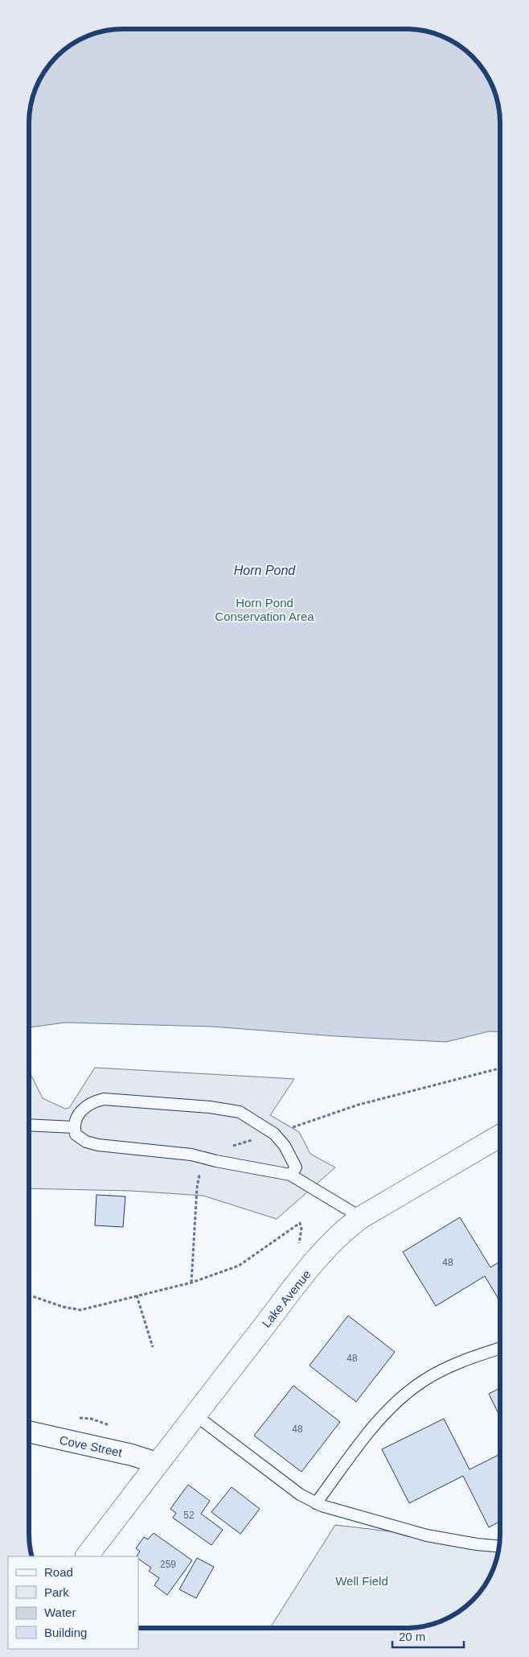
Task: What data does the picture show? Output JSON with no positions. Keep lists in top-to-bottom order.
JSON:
{
  "streets": {
    "street": ["Lake Avenue", "Cove Street"]
  },
  "crossings": [
    ["Lake Avenue", "Cove Street"]
  ],
  "water": ["Horn Pond"],
  "parks": ["Horn Pond Conservation Area", "Well Field"],
  "house_numbers": [
    "48",
    "48",
    "48",
    "52",
    "259"
  ],
  "legend": [
    "Road",
    "Park",
    "Water",
    "Building"
  ],
  "scale_bar": "20 m"
}
